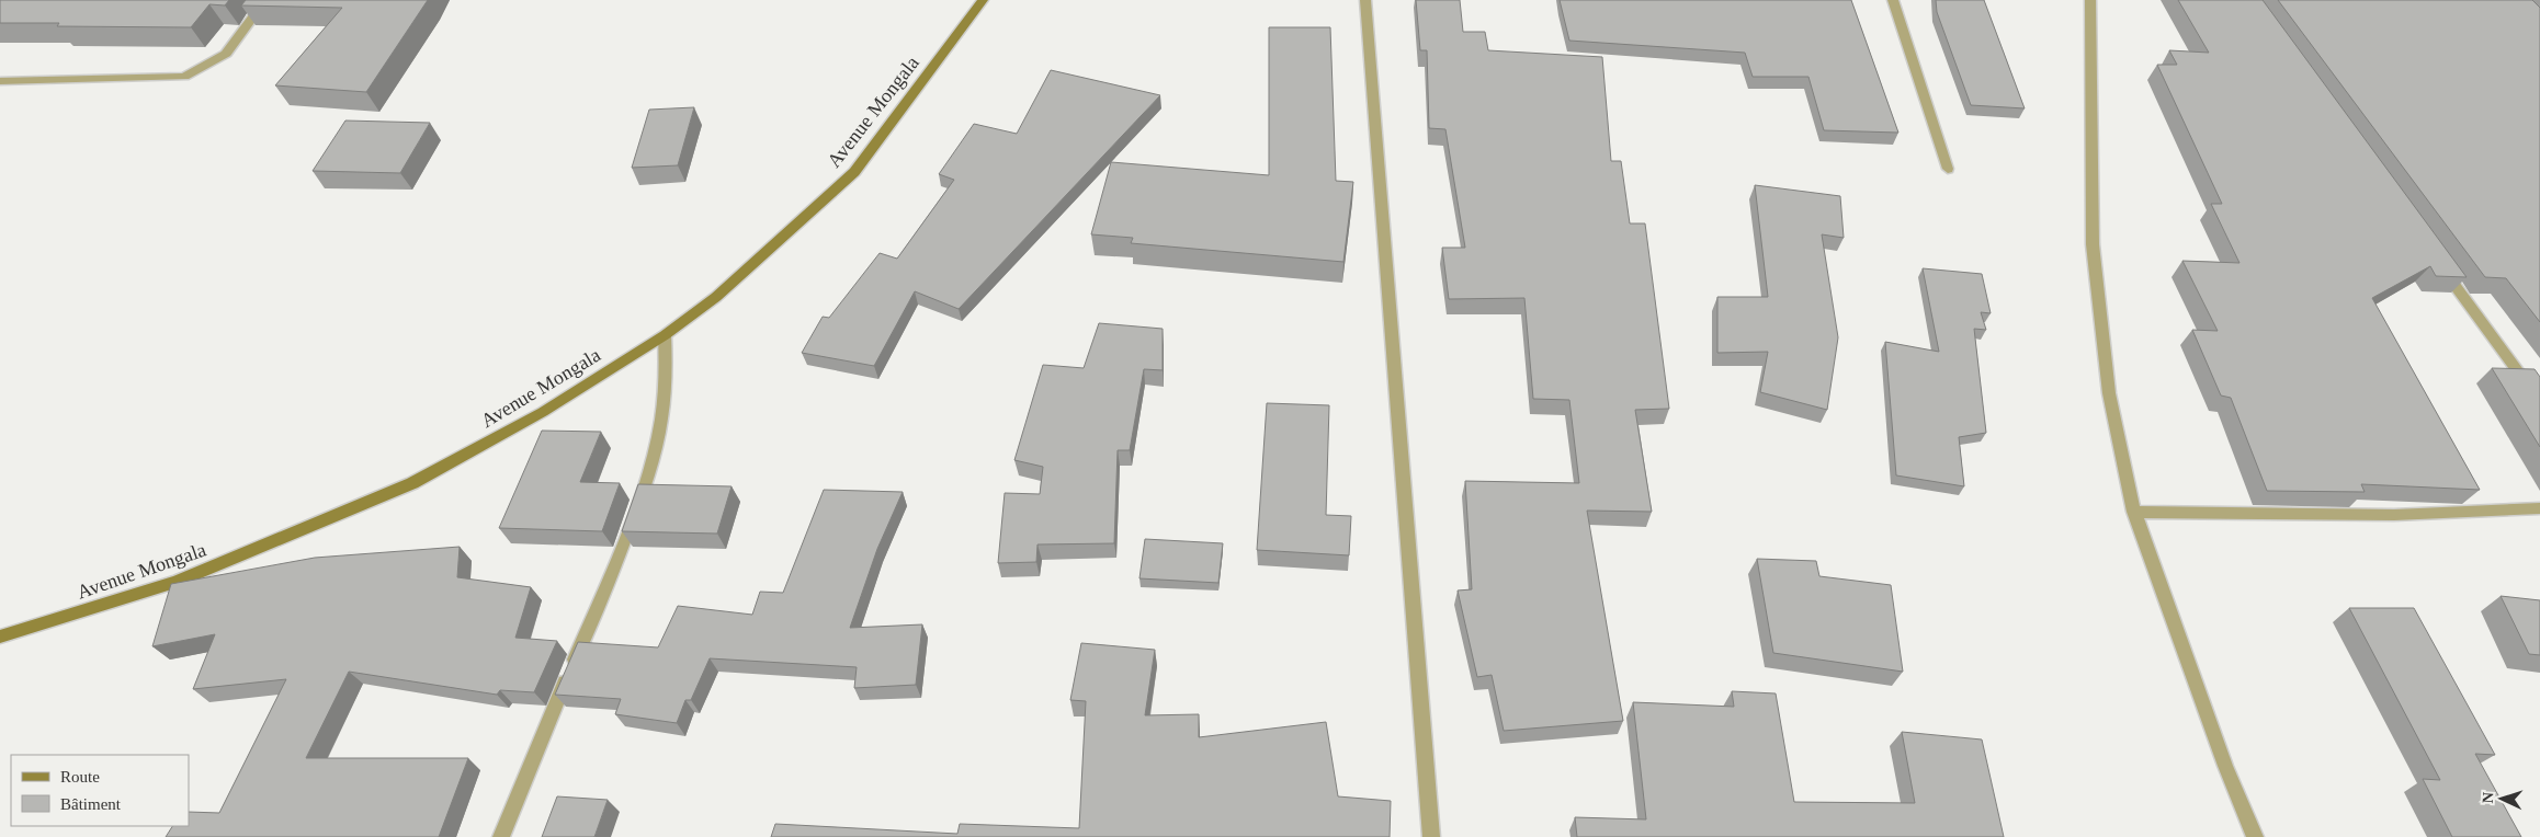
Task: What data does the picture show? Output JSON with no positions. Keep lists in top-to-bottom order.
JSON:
{
  "streets": {
    "street": ["Avenue Mongala"]
  },
  "legend": ["Route", "Bâtiment"],
  "north": "left"
}
